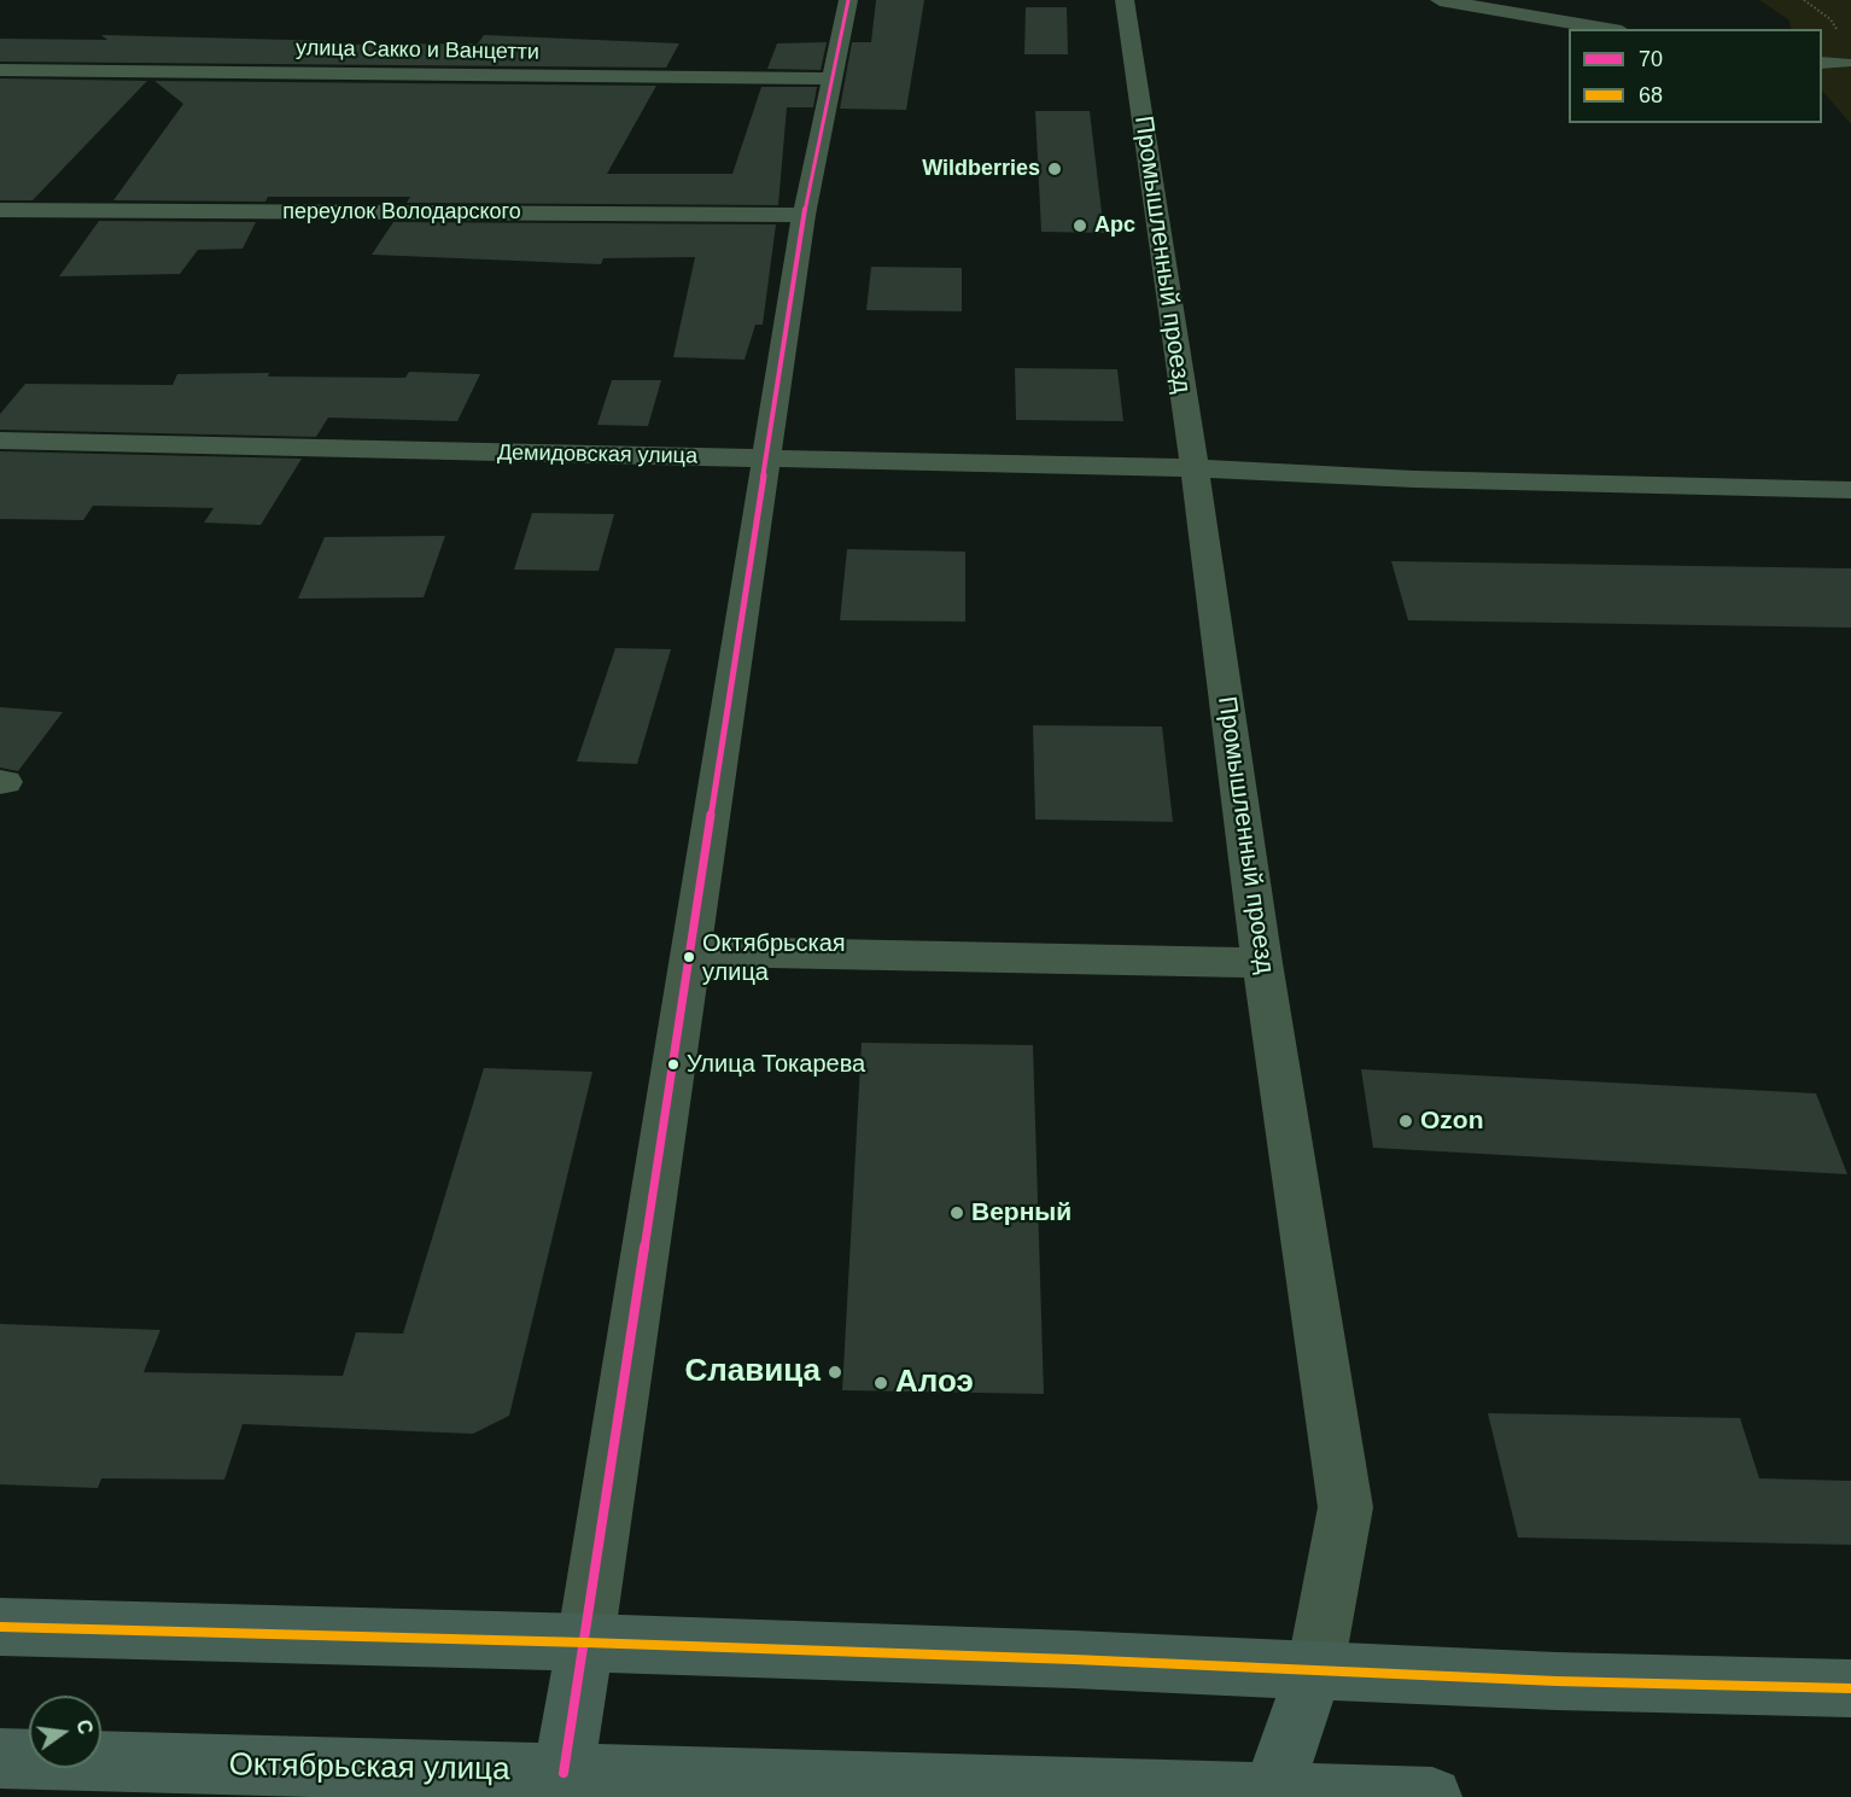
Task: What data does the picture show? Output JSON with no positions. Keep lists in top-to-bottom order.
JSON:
{
  "streets": {
    "main road": ["Октябрьская улица"],
    "street": [
      "улица Сакко и Ванцетти",
      "переулок Володарского",
      "Промышленный проезд",
      "Демидовская улица"
    ]
  },
  "crossings": [
    ["Промышленный проезд", "Демидовская улица"]
  ],
  "places": [
    "Wildberries",
    "Арс",
    "Октябрьская улица",
    "Улица Токарева",
    "Ozon",
    "Верный",
    "Славица",
    "Алоэ"
  ],
  "lines": ["transit line 70", "transit line 68"],
  "legend": ["70", "68"],
  "north": "right"
}
